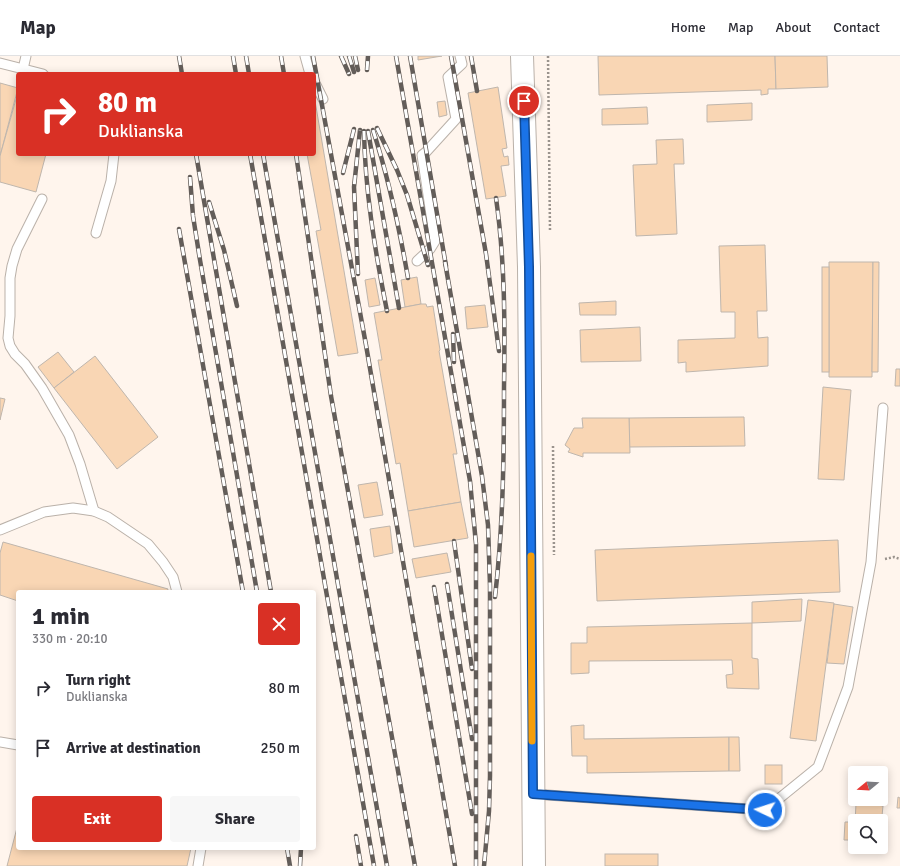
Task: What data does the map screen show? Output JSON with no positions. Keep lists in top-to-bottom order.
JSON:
{
  "north": "left",
  "page": {
    "header": "Map",
    "nav": [
      "Home",
      "Map",
      "About",
      "Contact"
    ],
    "turn": ["80 m", "Duklianska"],
    "heading": ["1 min", "330 m · 20:10"],
    "list": [
      {
        "name": "Turn right",
        "note": "Duklianska",
        "value": "80 m"
      },
      {
        "name": "Arrive at destination",
        "value": "250 m"
      }
    ],
    "buttons": ["Exit", "Share"]
  }
}
